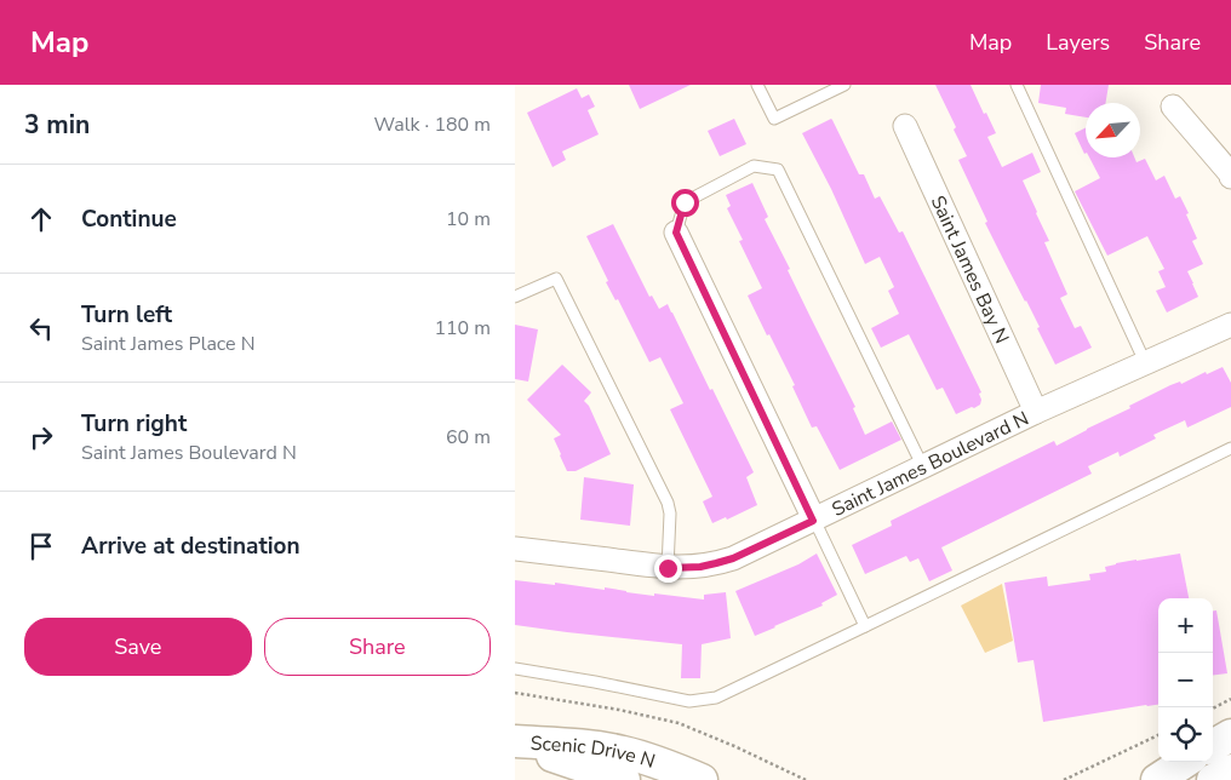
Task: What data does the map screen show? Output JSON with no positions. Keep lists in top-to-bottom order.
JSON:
{
  "streets": {
    "main road": ["Scenic Drive N"],
    "street": ["Saint James Bay N", "Saint James Boulevard N"]
  },
  "crossings": [
    ["Saint James Bay N", "Saint James Boulevard N"]
  ],
  "north": "bottom left",
  "page": {
    "header": "Map",
    "nav": ["Map", "Layers", "Share"],
    "heading": ["3 min", "Walk · 180 m"],
    "list": [
      ["Continue", "10 m"],
      ["Turn left", "Saint James Place N", "110 m"],
      ["Turn right", "Saint James Boulevard N", "60 m"],
      "Arrive at destination"
    ],
    "map_buttons": ["+", "−"],
    "buttons": ["Save", "Share"]
  }
}
